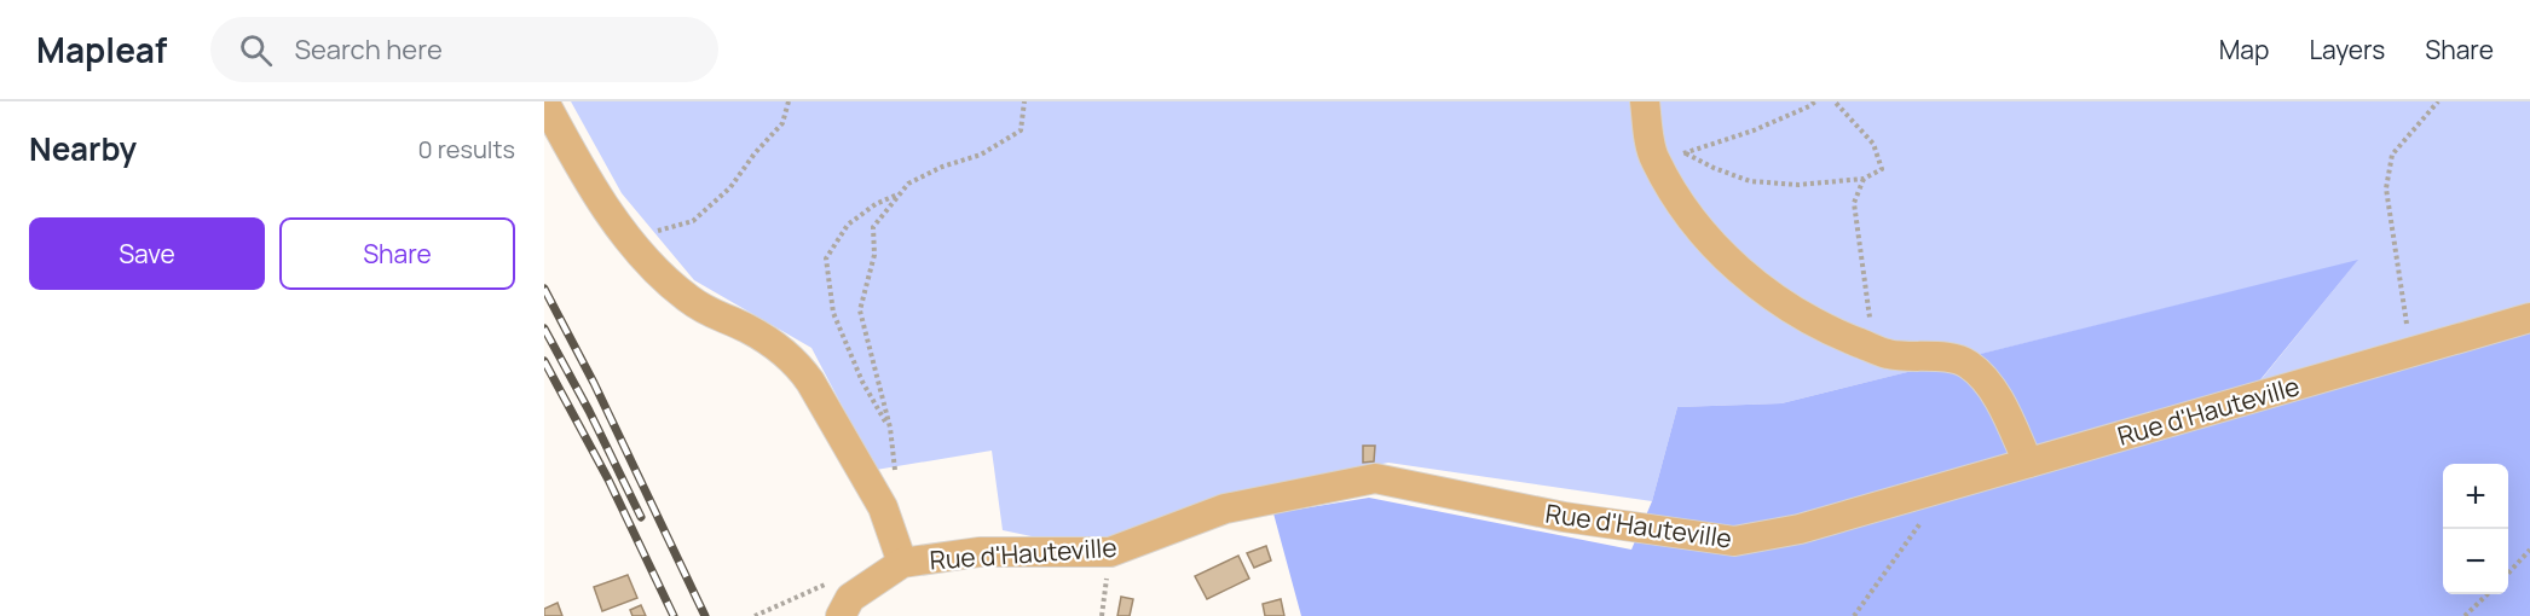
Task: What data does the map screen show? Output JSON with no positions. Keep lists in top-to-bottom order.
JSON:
{
  "streets": {
    "street": ["Rue d'Hauteville"]
  },
  "page": {
    "header": "Mapleaf",
    "search": "Search here",
    "nav": ["Map", "Layers", "Share"],
    "heading": ["Nearby", "0 results"],
    "buttons": ["Save", "Share"],
    "map_buttons": ["+", "−"]
  }
}
